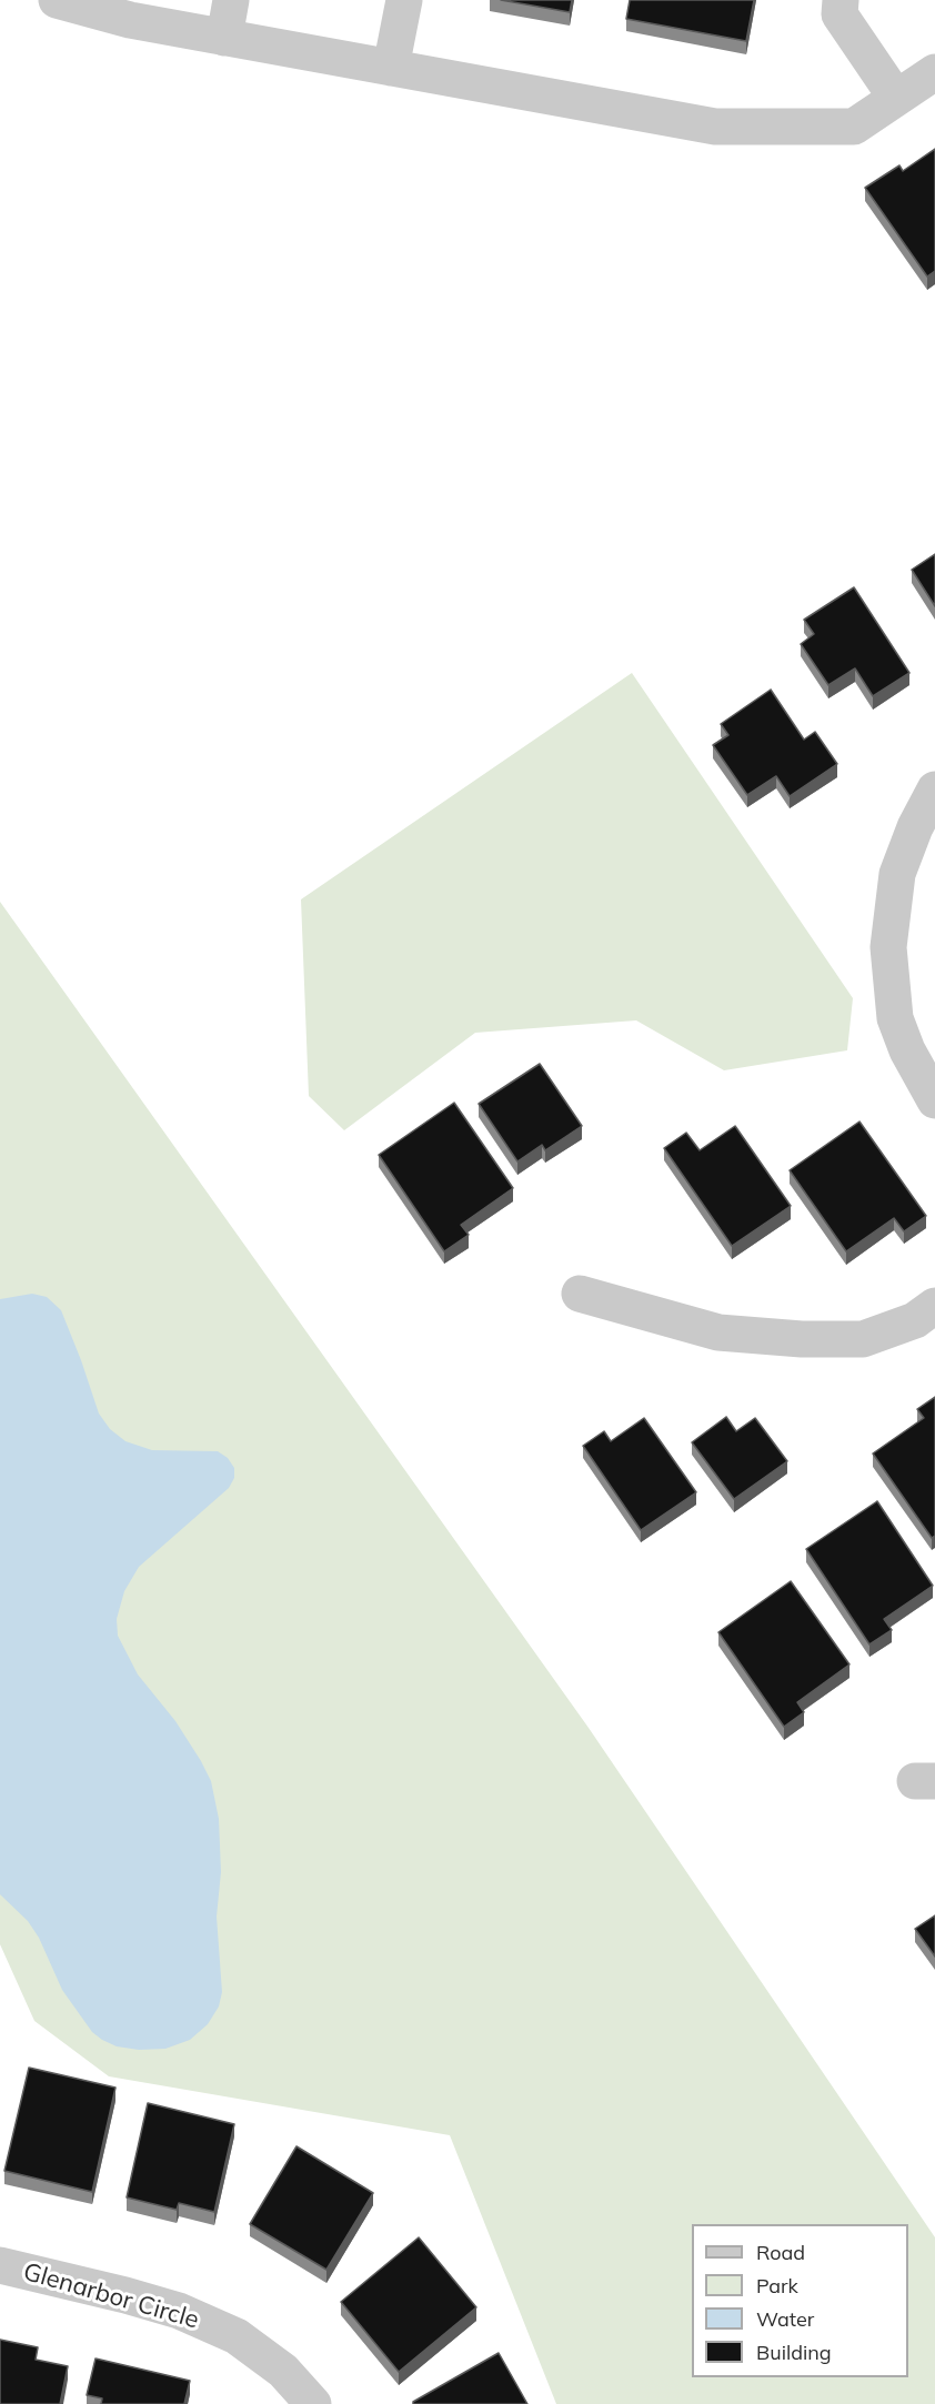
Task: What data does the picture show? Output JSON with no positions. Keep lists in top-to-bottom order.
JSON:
{
  "streets": {
    "street": ["Glenarbor Circle"]
  },
  "legend": [
    "Road",
    "Park",
    "Water",
    "Building"
  ]
}
